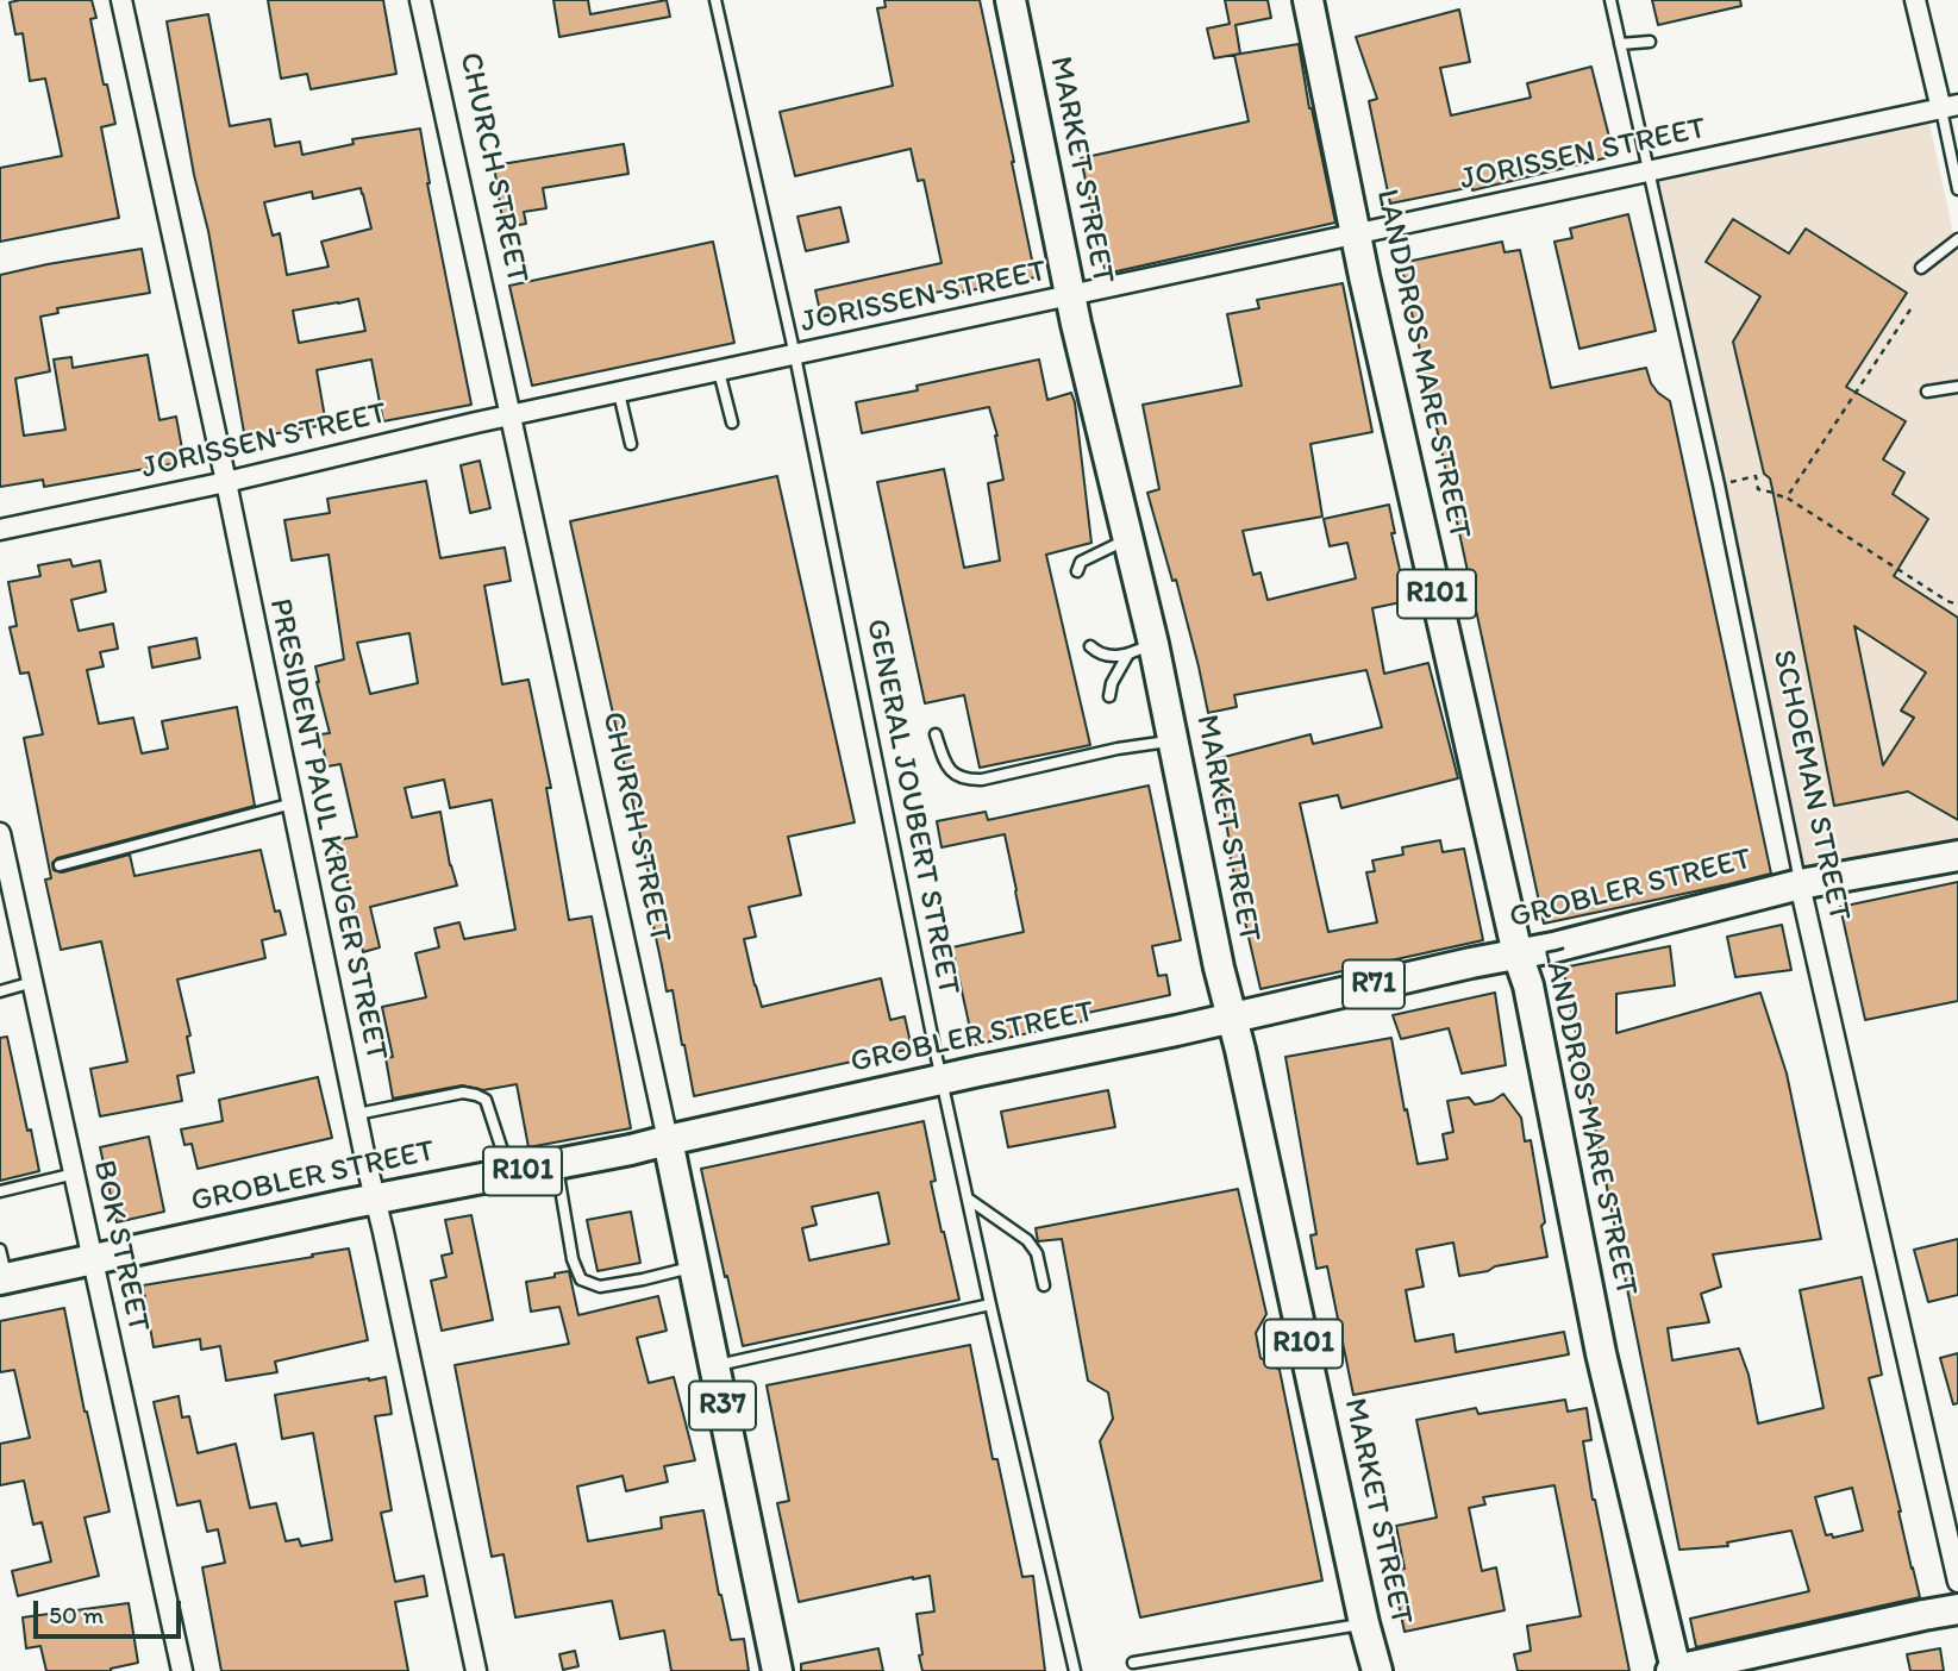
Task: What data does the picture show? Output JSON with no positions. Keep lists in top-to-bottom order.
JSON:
{
  "streets": {
    "main road": [
      "CHURCH STREET",
      "MARKET STREET",
      "LANDDROS MARE STREET",
      "R101",
      "GROBLER STREET",
      "R71",
      "R37"
    ],
    "street": [
      "JORISSEN STREET",
      "SCHOEMAN STREET",
      "PRESIDENT PAUL KRUGER STREET",
      "BOK STREET"
    ],
    "lane": ["GENERAL JOUBERT STREET"]
  },
  "crossings": [
    ["JORISSEN STREET", "CHURCH STREET"],
    ["JORISSEN STREET", "MARKET STREET"],
    ["JORISSEN STREET", "LANDDROS MARE STREET"],
    ["JORISSEN STREET", "SCHOEMAN STREET"],
    ["JORISSEN STREET", "GENERAL JOUBERT STREET"],
    ["JORISSEN STREET", "PRESIDENT PAUL KRUGER STREET"],
    ["CHURCH STREET", "GROBLER STREET"],
    ["MARKET STREET", "GROBLER STREET"],
    ["LANDDROS MARE STREET", "GROBLER STREET"],
    ["SCHOEMAN STREET", "GROBLER STREET"],
    ["GENERAL JOUBERT STREET", "GROBLER STREET"],
    ["PRESIDENT PAUL KRUGER STREET", "GROBLER STREET"],
    ["GROBLER STREET", "BOK STREET"]
  ],
  "scale_bar": "50 m"
}
